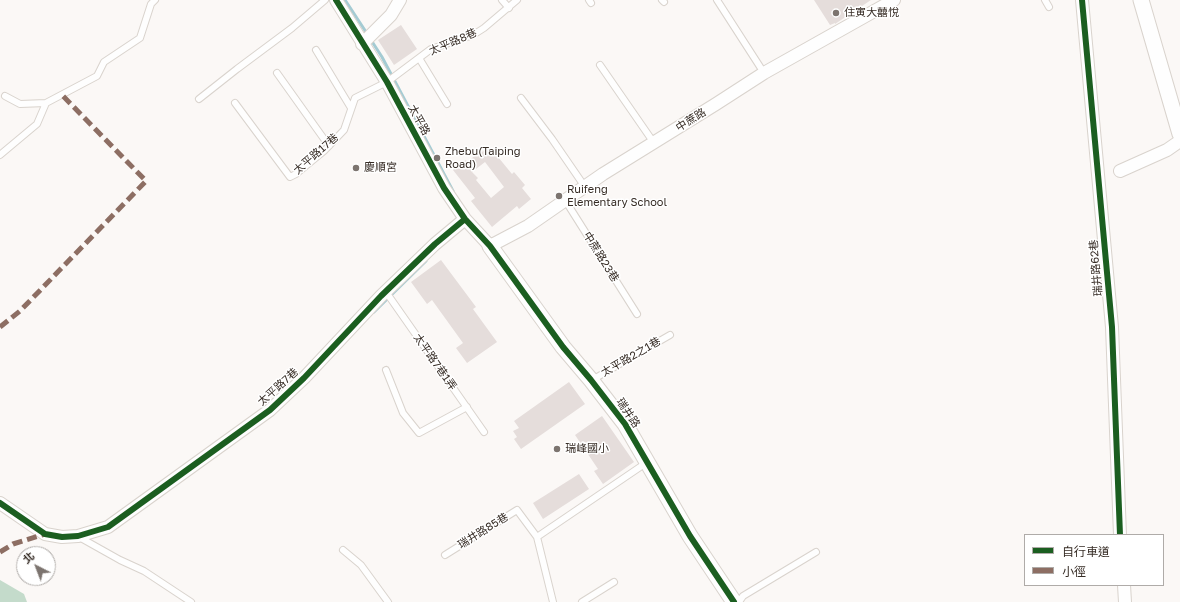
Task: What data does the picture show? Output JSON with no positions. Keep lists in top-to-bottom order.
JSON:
{
  "streets": {
    "street": [
      "太平路",
      "中蔗路",
      "瑞井路62巷",
      "太平路7巷",
      "瑞井路"
    ],
    "lane": [
      "太平路8巷",
      "太平路17巷",
      "中蔗路23巷",
      "太平路2之1巷",
      "太平路7巷1弄",
      "瑞井路85巷"
    ]
  },
  "crossings": [
    ["太平路8巷", "太平路"],
    ["太平路8巷", "太平路17巷"],
    ["太平路", "中蔗路"],
    ["太平路", "太平路17巷"],
    ["太平路", "太平路7巷"],
    ["太平路", "瑞井路"],
    ["中蔗路", "中蔗路23巷"],
    ["中蔗路", "瑞井路"],
    ["太平路2之1巷", "瑞井路"],
    ["太平路7巷1弄", "太平路7巷"]
  ],
  "places": [
    "住寅大囍悅",
    "Zhebu(Taiping Road)",
    "慶順宮",
    "Ruifeng Elementary School",
    "瑞峰國小"
  ],
  "legend": ["自行車道", "小徑"],
  "north": "top left"
}
